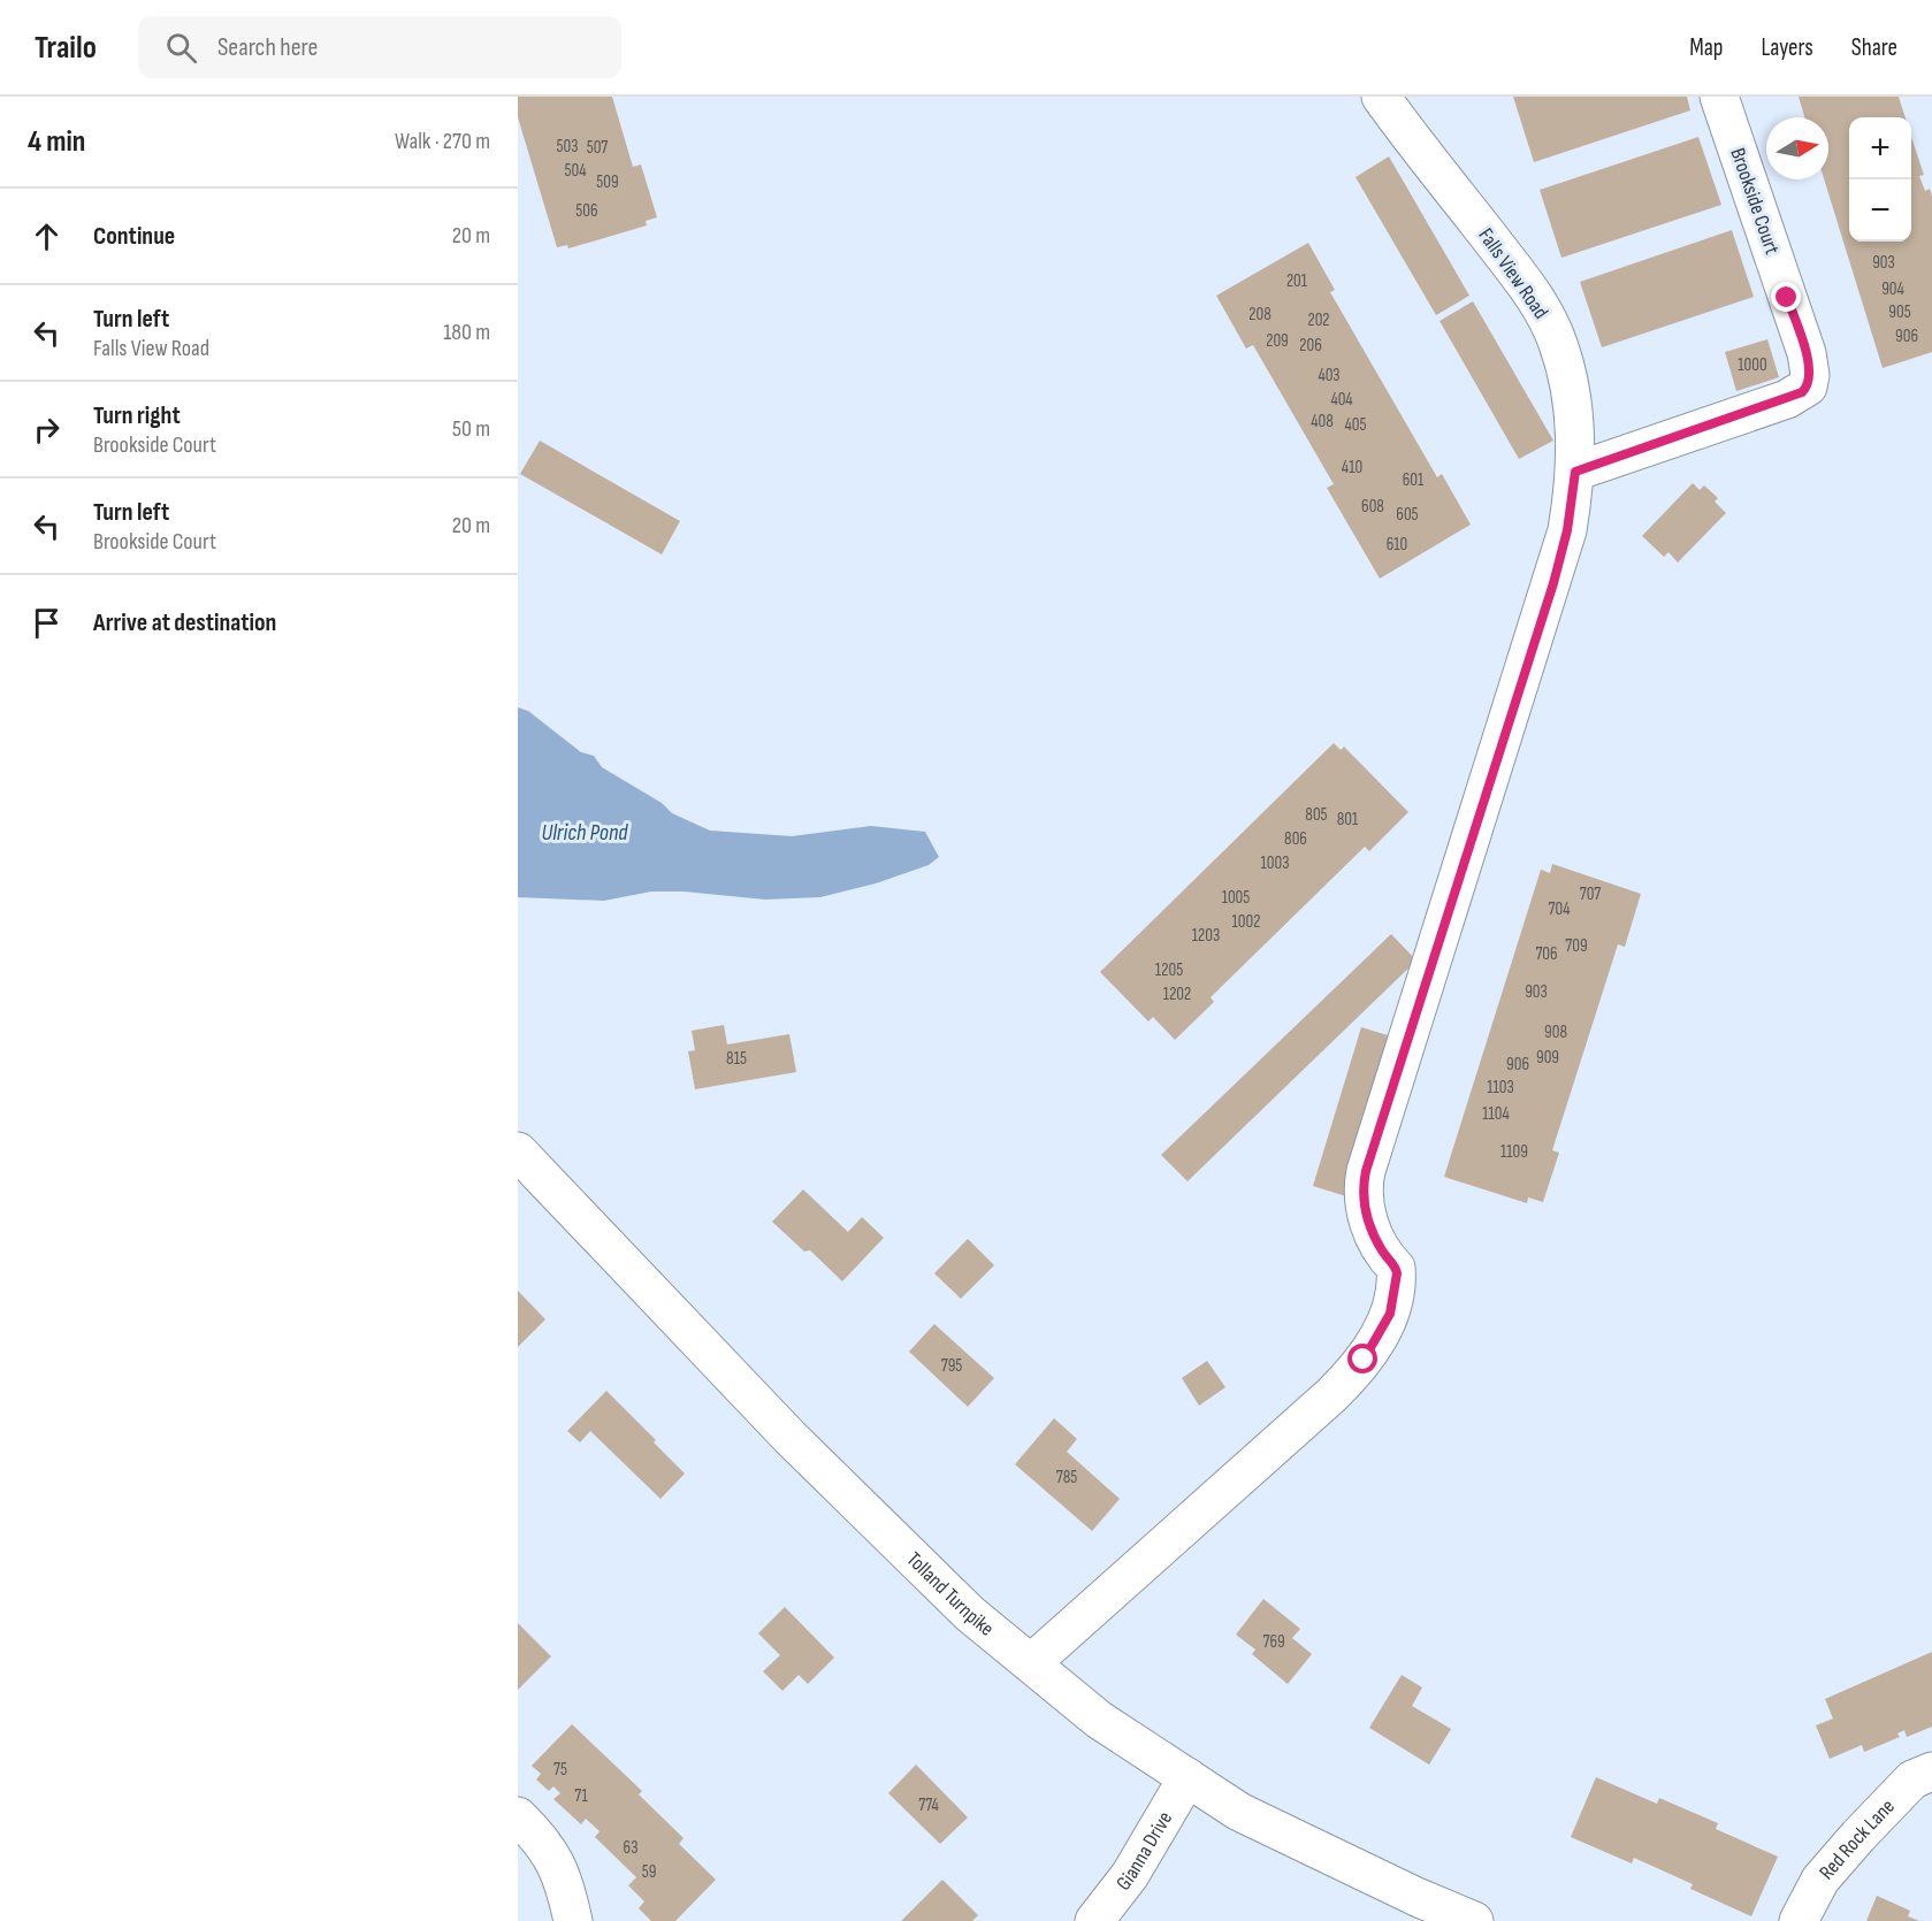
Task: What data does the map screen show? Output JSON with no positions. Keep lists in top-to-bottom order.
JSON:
{
  "streets": {
    "street": [
      "Brookside Court",
      "Falls View Road",
      "Tolland Turnpike",
      "Red Rock Lane",
      "Gianna Drive"
    ]
  },
  "crossings": [
    ["Brookside Court", "Falls View Road"],
    ["Falls View Road", "Tolland Turnpike"],
    ["Tolland Turnpike", "Gianna Drive"]
  ],
  "water": ["Ulrich Pond"],
  "house_numbers": [
    "503",
    "507",
    "504",
    "509",
    "506",
    "903",
    "201",
    "904",
    "905",
    "208",
    "202",
    "906",
    "209",
    "206",
    "1000",
    "403",
    "404",
    "408",
    "405",
    "410",
    "601",
    "608",
    "605",
    "610",
    "805",
    "801",
    "806",
    "1003",
    "707",
    "1005",
    "704",
    "1002",
    "1203",
    "709",
    "706",
    "1205",
    "903",
    "1202",
    "908",
    "909",
    "815",
    "906",
    "1103",
    "1104",
    "1109",
    "795",
    "785",
    "769",
    "75",
    "71",
    "774",
    "63",
    "59"
  ],
  "north": "right",
  "page": {
    "header": "Trailo",
    "search": "Search here",
    "nav": ["Map", "Layers", "Share"],
    "heading": ["4 min", "Walk · 270 m"],
    "map_buttons": ["+", "−"],
    "list": [
      ["Continue", "20 m"],
      ["Turn left", "Falls View Road", "180 m"],
      ["Turn right", "Brookside Court", "50 m"],
      ["Turn left", "Brookside Court", "20 m"],
      "Arrive at destination"
    ]
  }
}
